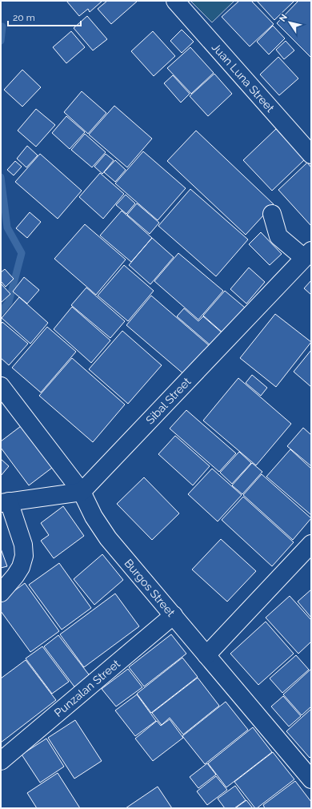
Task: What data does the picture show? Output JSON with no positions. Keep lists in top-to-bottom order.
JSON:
{
  "streets": {
    "street": [
      "Juan Luna Street",
      "Sibal Street",
      "Burgos Street",
      "Punzalan Street"
    ]
  },
  "crossings": [
    ["Sibal Street", "Burgos Street"],
    ["Burgos Street", "Punzalan Street"]
  ],
  "scale_bar": "20 m",
  "north": "top left"
}
